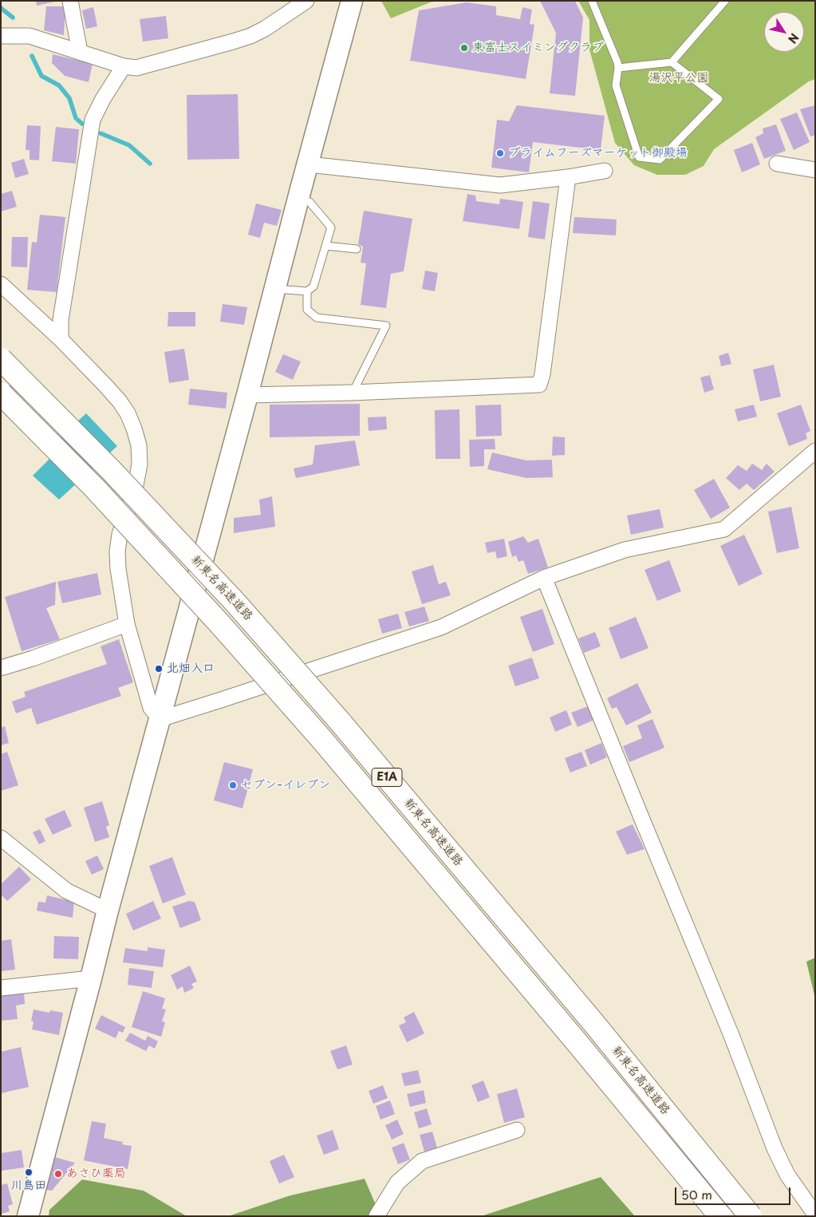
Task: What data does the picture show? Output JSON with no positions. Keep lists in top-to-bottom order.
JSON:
{
  "streets": {
    "highway": ["新東名高速道路", "E1A"]
  },
  "parks": ["湯沢平公園"],
  "places": [
    "東富士スイミングクラブ",
    "プライムフーズマーケット御殿場",
    "北畑入口",
    "セブン-イレブン",
    "川島田",
    "あさひ薬局"
  ],
  "scale_bar": "50 m",
  "north": "bottom right"
}
